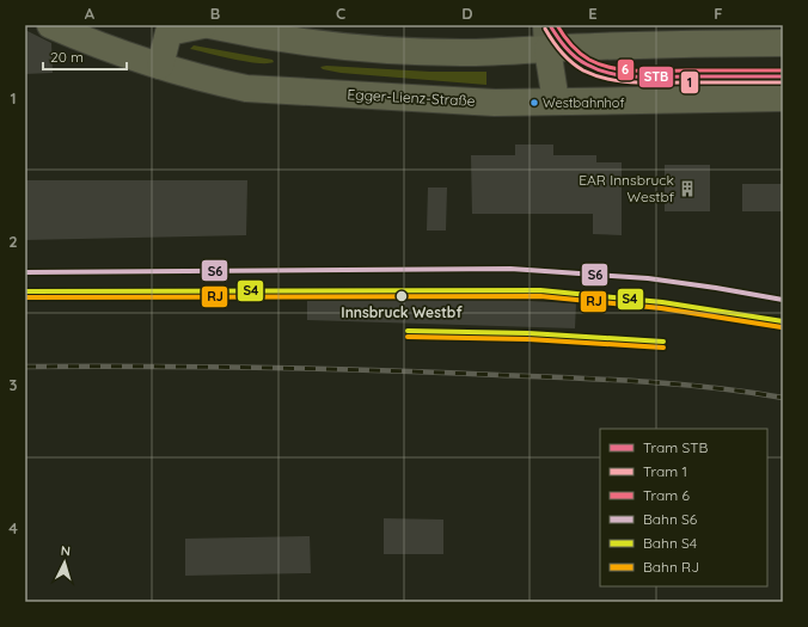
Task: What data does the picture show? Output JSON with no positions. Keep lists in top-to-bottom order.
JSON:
{
  "streets": {
    "main road": ["Egger-Lienz-Straße"]
  },
  "places": {
    "other": ["Westbahnhof", "Innsbruck Westbf"],
    "building": ["EAR Innsbruck Westbf"]
  },
  "lines": [
    "tram line STB",
    "tram line 6",
    "tram line 1",
    "rail line S6",
    "rail line S4",
    "rail line RJ"
  ],
  "legend": [
    "Tram STB",
    "Tram 1",
    "Tram 6",
    "Bahn S6",
    "Bahn S4",
    "Bahn RJ"
  ],
  "scale_bar": "20 m",
  "north": "top",
  "grid": {
    "columns": [
      "A",
      "B",
      "C",
      "D",
      "E",
      "F"
    ],
    "rows": [
      "1",
      "2",
      "3",
      "4"
    ]
  }
}
